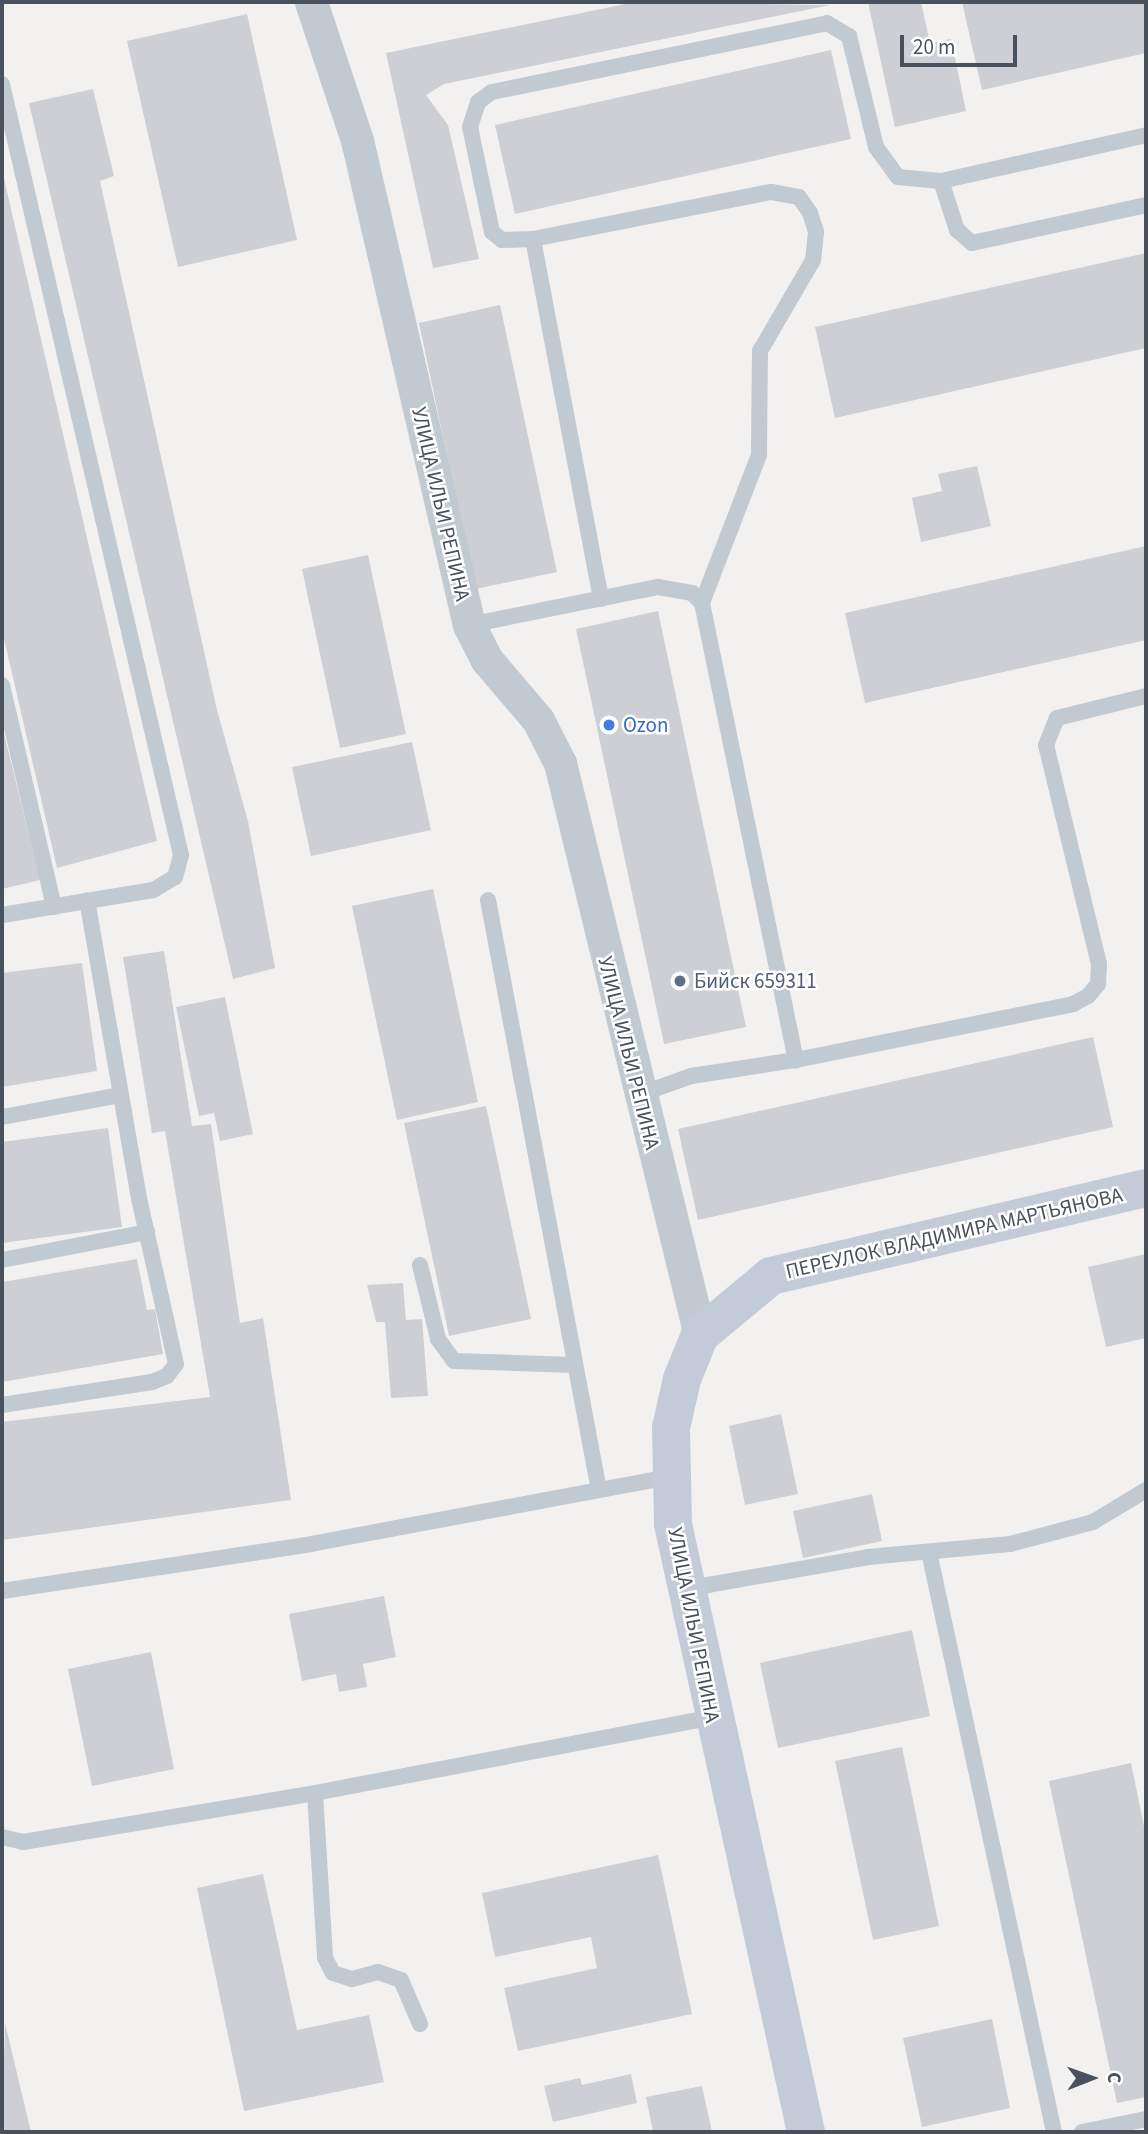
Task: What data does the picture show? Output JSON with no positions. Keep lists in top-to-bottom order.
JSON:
{
  "streets": {
    "street": ["УЛИЦА ИЛЬИ РЕПИНА", "ПЕРЕУЛОК ВЛАДИМИРА МАРТЬЯНОВА"]
  },
  "crossings": [
    ["УЛИЦА ИЛЬИ РЕПИНА", "ПЕРЕУЛОК ВЛАДИМИРА МАРТЬЯНОВА"]
  ],
  "places": ["Ozon", "Бийск 659311"],
  "scale_bar": "20 m",
  "north": "right"
}
